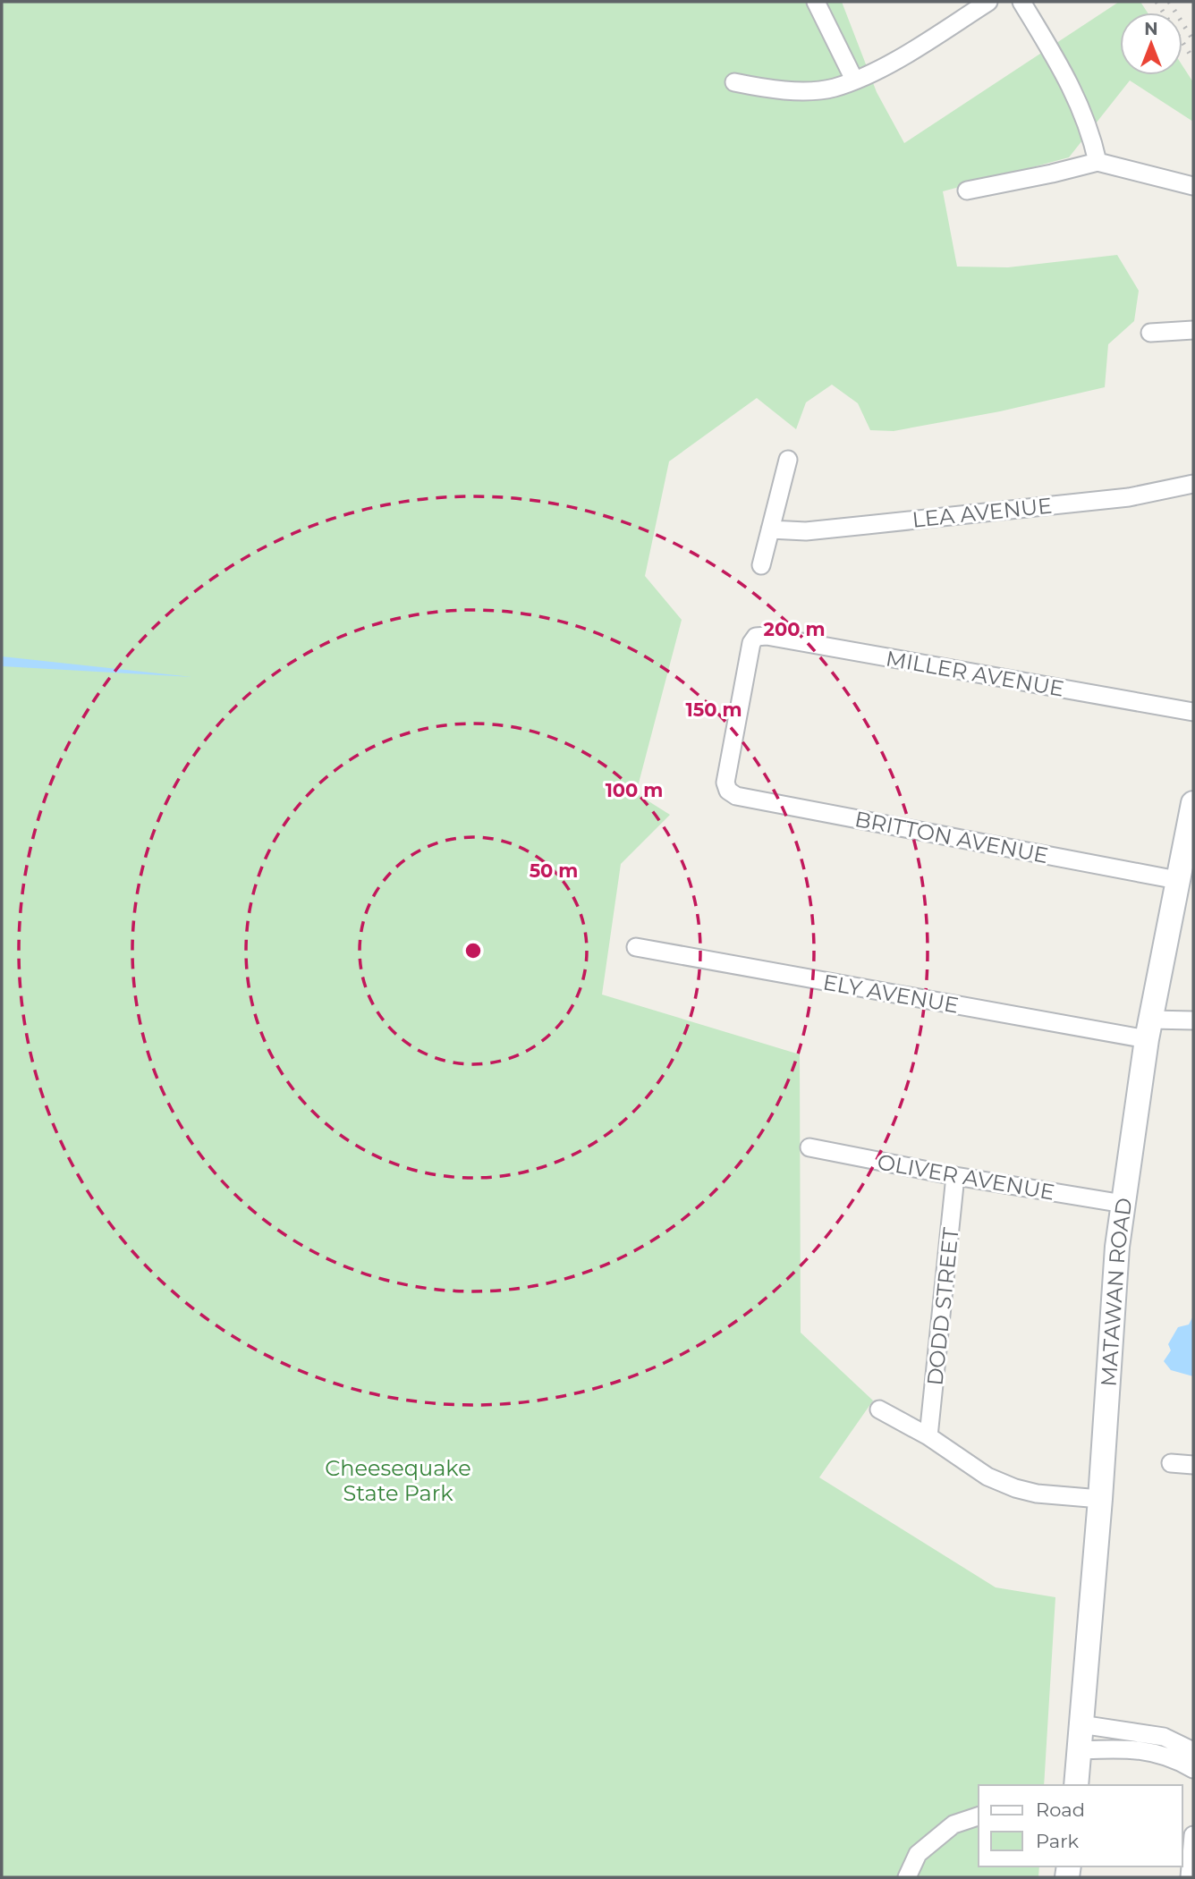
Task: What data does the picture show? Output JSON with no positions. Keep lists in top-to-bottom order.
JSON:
{
  "streets": {
    "main road": ["MATAWAN ROAD"],
    "street": [
      "LEA AVENUE",
      "MILLER AVENUE",
      "BRITTON AVENUE",
      "ELY AVENUE",
      "OLIVER AVENUE",
      "DODD STREET"
    ]
  },
  "crossings": [
    ["MILLER AVENUE", "BRITTON AVENUE"],
    ["BRITTON AVENUE", "MATAWAN ROAD"],
    ["ELY AVENUE", "MATAWAN ROAD"],
    ["OLIVER AVENUE", "MATAWAN ROAD"],
    ["OLIVER AVENUE", "DODD STREET"]
  ],
  "parks": ["Cheesequake State Park"],
  "legend": ["Road", "Park"],
  "north": "top",
  "rings": [
    "200 m",
    "150 m",
    "100 m",
    "50 m"
  ]
}
